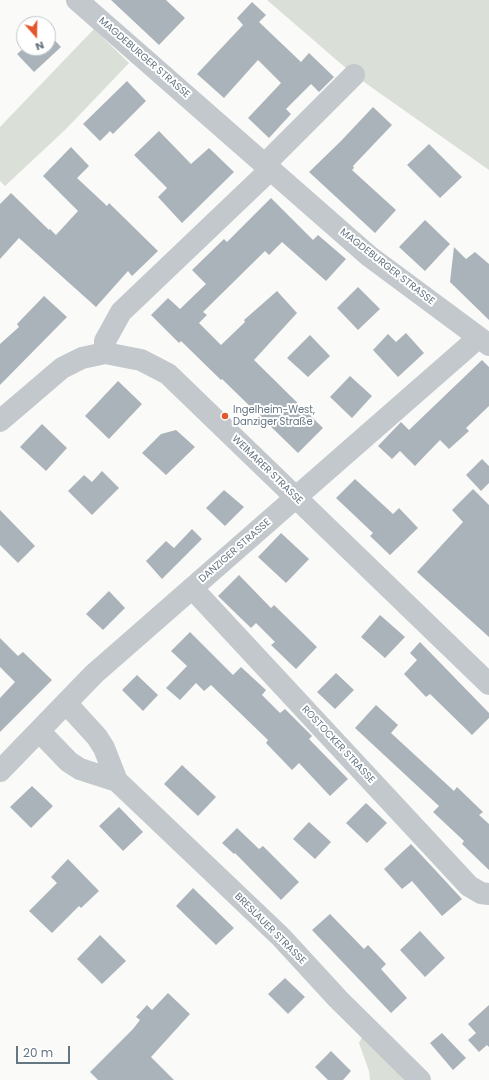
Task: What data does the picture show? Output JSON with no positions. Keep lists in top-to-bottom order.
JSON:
{
  "streets": {
    "street": [
      "MAGDEBURGER STRASSE",
      "WEIMARER STRASSE",
      "DANZIGER STRASSE",
      "ROSTOCKER STRASSE",
      "BRESLAUER STRASSE"
    ]
  },
  "crossings": [
    ["MAGDEBURGER STRASSE", "DANZIGER STRASSE"],
    ["WEIMARER STRASSE", "DANZIGER STRASSE"],
    ["DANZIGER STRASSE", "ROSTOCKER STRASSE"],
    ["DANZIGER STRASSE", "BRESLAUER STRASSE"]
  ],
  "places": ["Ingelheim-West, Danziger Straße"],
  "scale_bar": "20 m",
  "north": "bottom"
}
